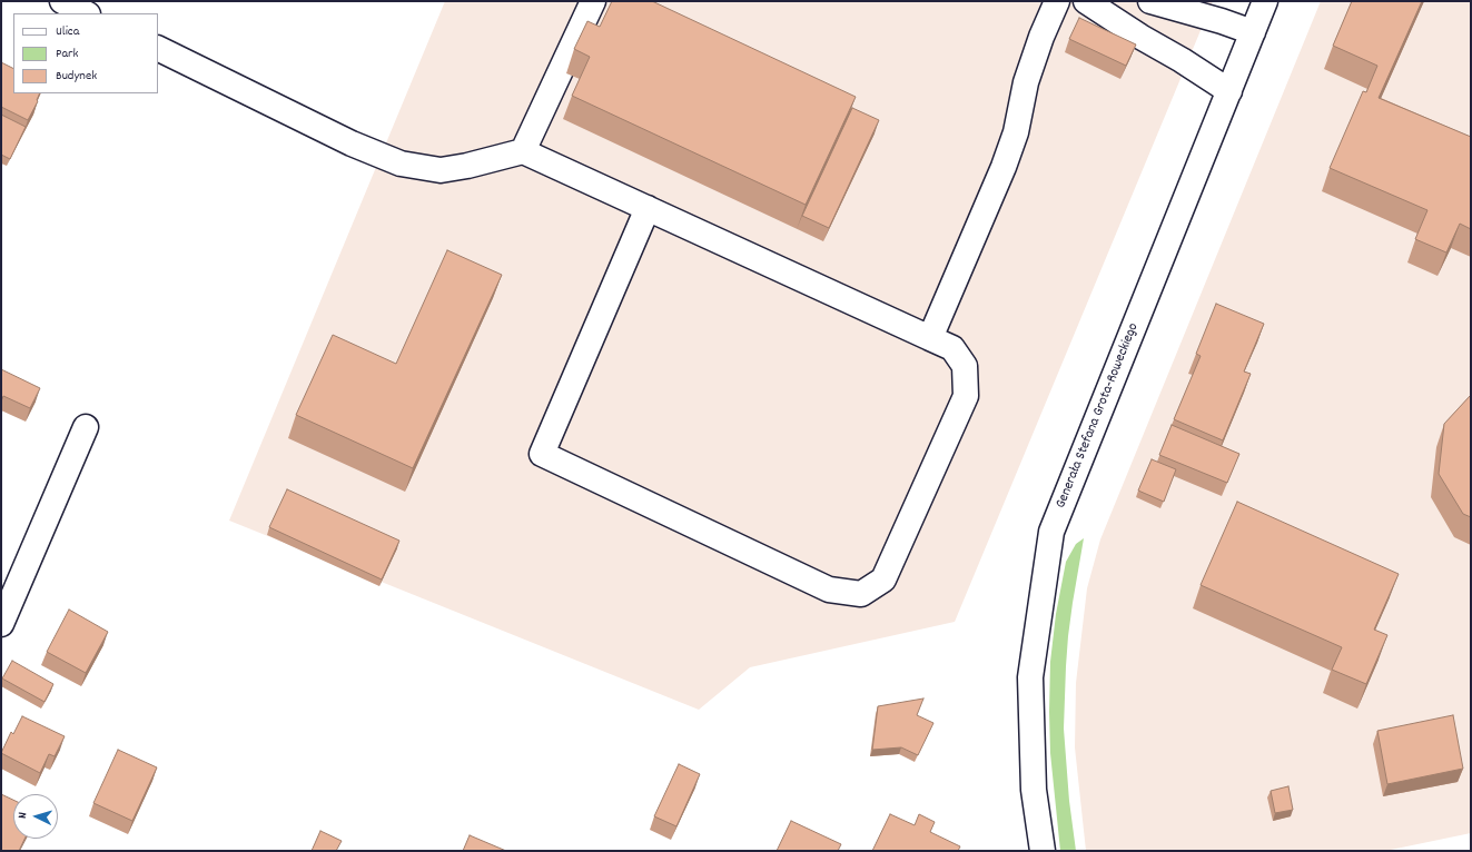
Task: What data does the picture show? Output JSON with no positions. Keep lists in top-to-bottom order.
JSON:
{
  "streets": {
    "street": ["Generała Stefana Grota-Roweckiego"]
  },
  "legend": ["Ulica", "Park", "Budynek"],
  "north": "left"
}
